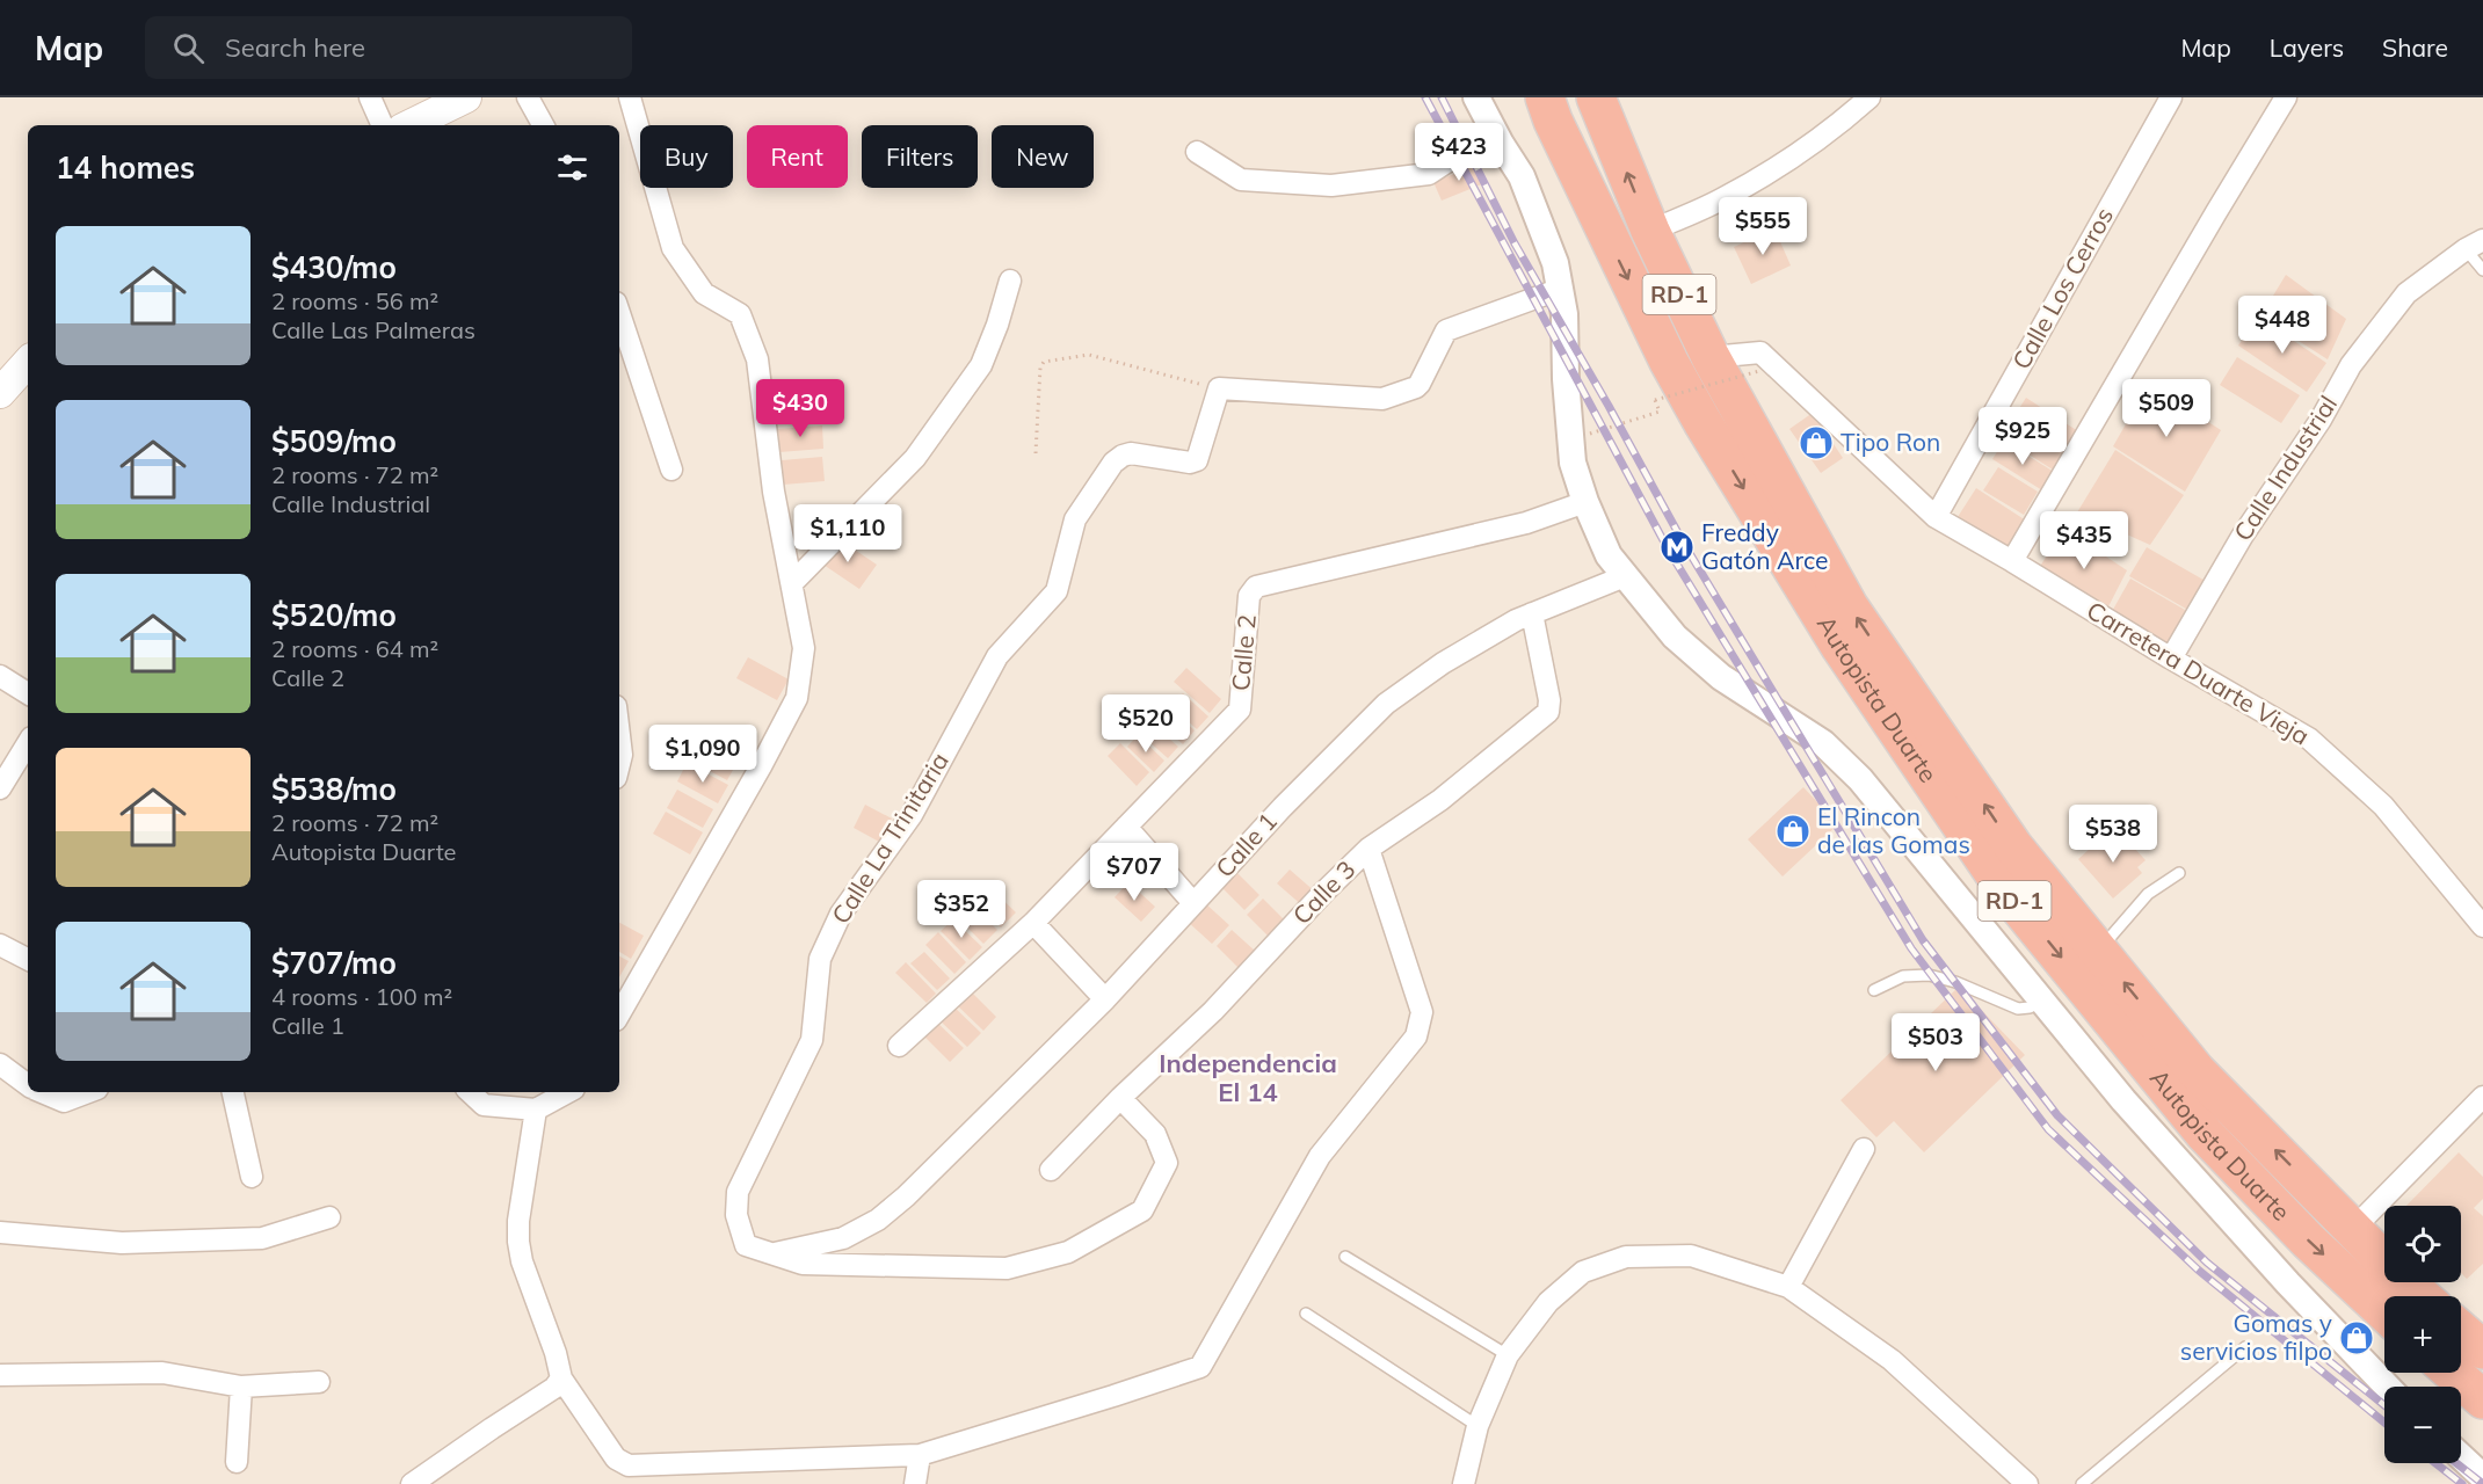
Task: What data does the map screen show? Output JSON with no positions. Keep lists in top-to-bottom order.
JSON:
{
  "streets": {
    "highway": ["RD-1", "Autopista Duarte"],
    "street": [
      "Calle Los Cerros",
      "Calle Industrial",
      "Calle 2",
      "Carretera Duarte Vieja",
      "Calle La Trinitaria",
      "Calle 1",
      "Calle 3"
    ]
  },
  "crossings": [
    ["Calle Los Cerros", "Carretera Duarte Vieja"],
    ["Calle Industrial", "Carretera Duarte Vieja"],
    ["Carretera Duarte Vieja", "Autopista Duarte"],
    ["Calle La Trinitaria", "Calle 1"],
    ["Calle La Trinitaria", "Calle 3"],
    ["Calle 1", "Calle 3"]
  ],
  "districts": ["Independencia El 14"],
  "places": {
    "shop": ["Tipo Ron", "El Rincon de las Gomas", "Gomas y servicios filpo"],
    "metro station": ["Freddy Gatón Arce"]
  },
  "page": {
    "header": "Map",
    "search": "Search here",
    "nav": ["Map", "Layers", "Share"],
    "price": [
      "$423",
      "$555",
      "$448",
      "$430",
      "$509",
      "$925",
      "$1,110",
      "$435",
      "$520",
      "$1,090",
      "$538",
      "$707",
      "$352",
      "$503"
    ],
    "chip": [
      "Buy",
      "Rent",
      "Filters",
      "New"
    ],
    "heading": "14 homes",
    "list": [
      {
        "name": "$430/mo",
        "note": "2 rooms · 56 m² · Calle Las Palmeras"
      },
      {
        "name": "$509/mo",
        "note": "2 rooms · 72 m² · Calle Industrial"
      },
      {
        "name": "$520/mo",
        "note": "2 rooms · 64 m² · Calle 2"
      },
      {
        "name": "$538/mo",
        "note": "2 rooms · 72 m² · Autopista Duarte"
      },
      {
        "name": "$707/mo",
        "note": "4 rooms · 100 m² · Calle 1"
      }
    ],
    "map_buttons": ["+", "−"]
  }
}
